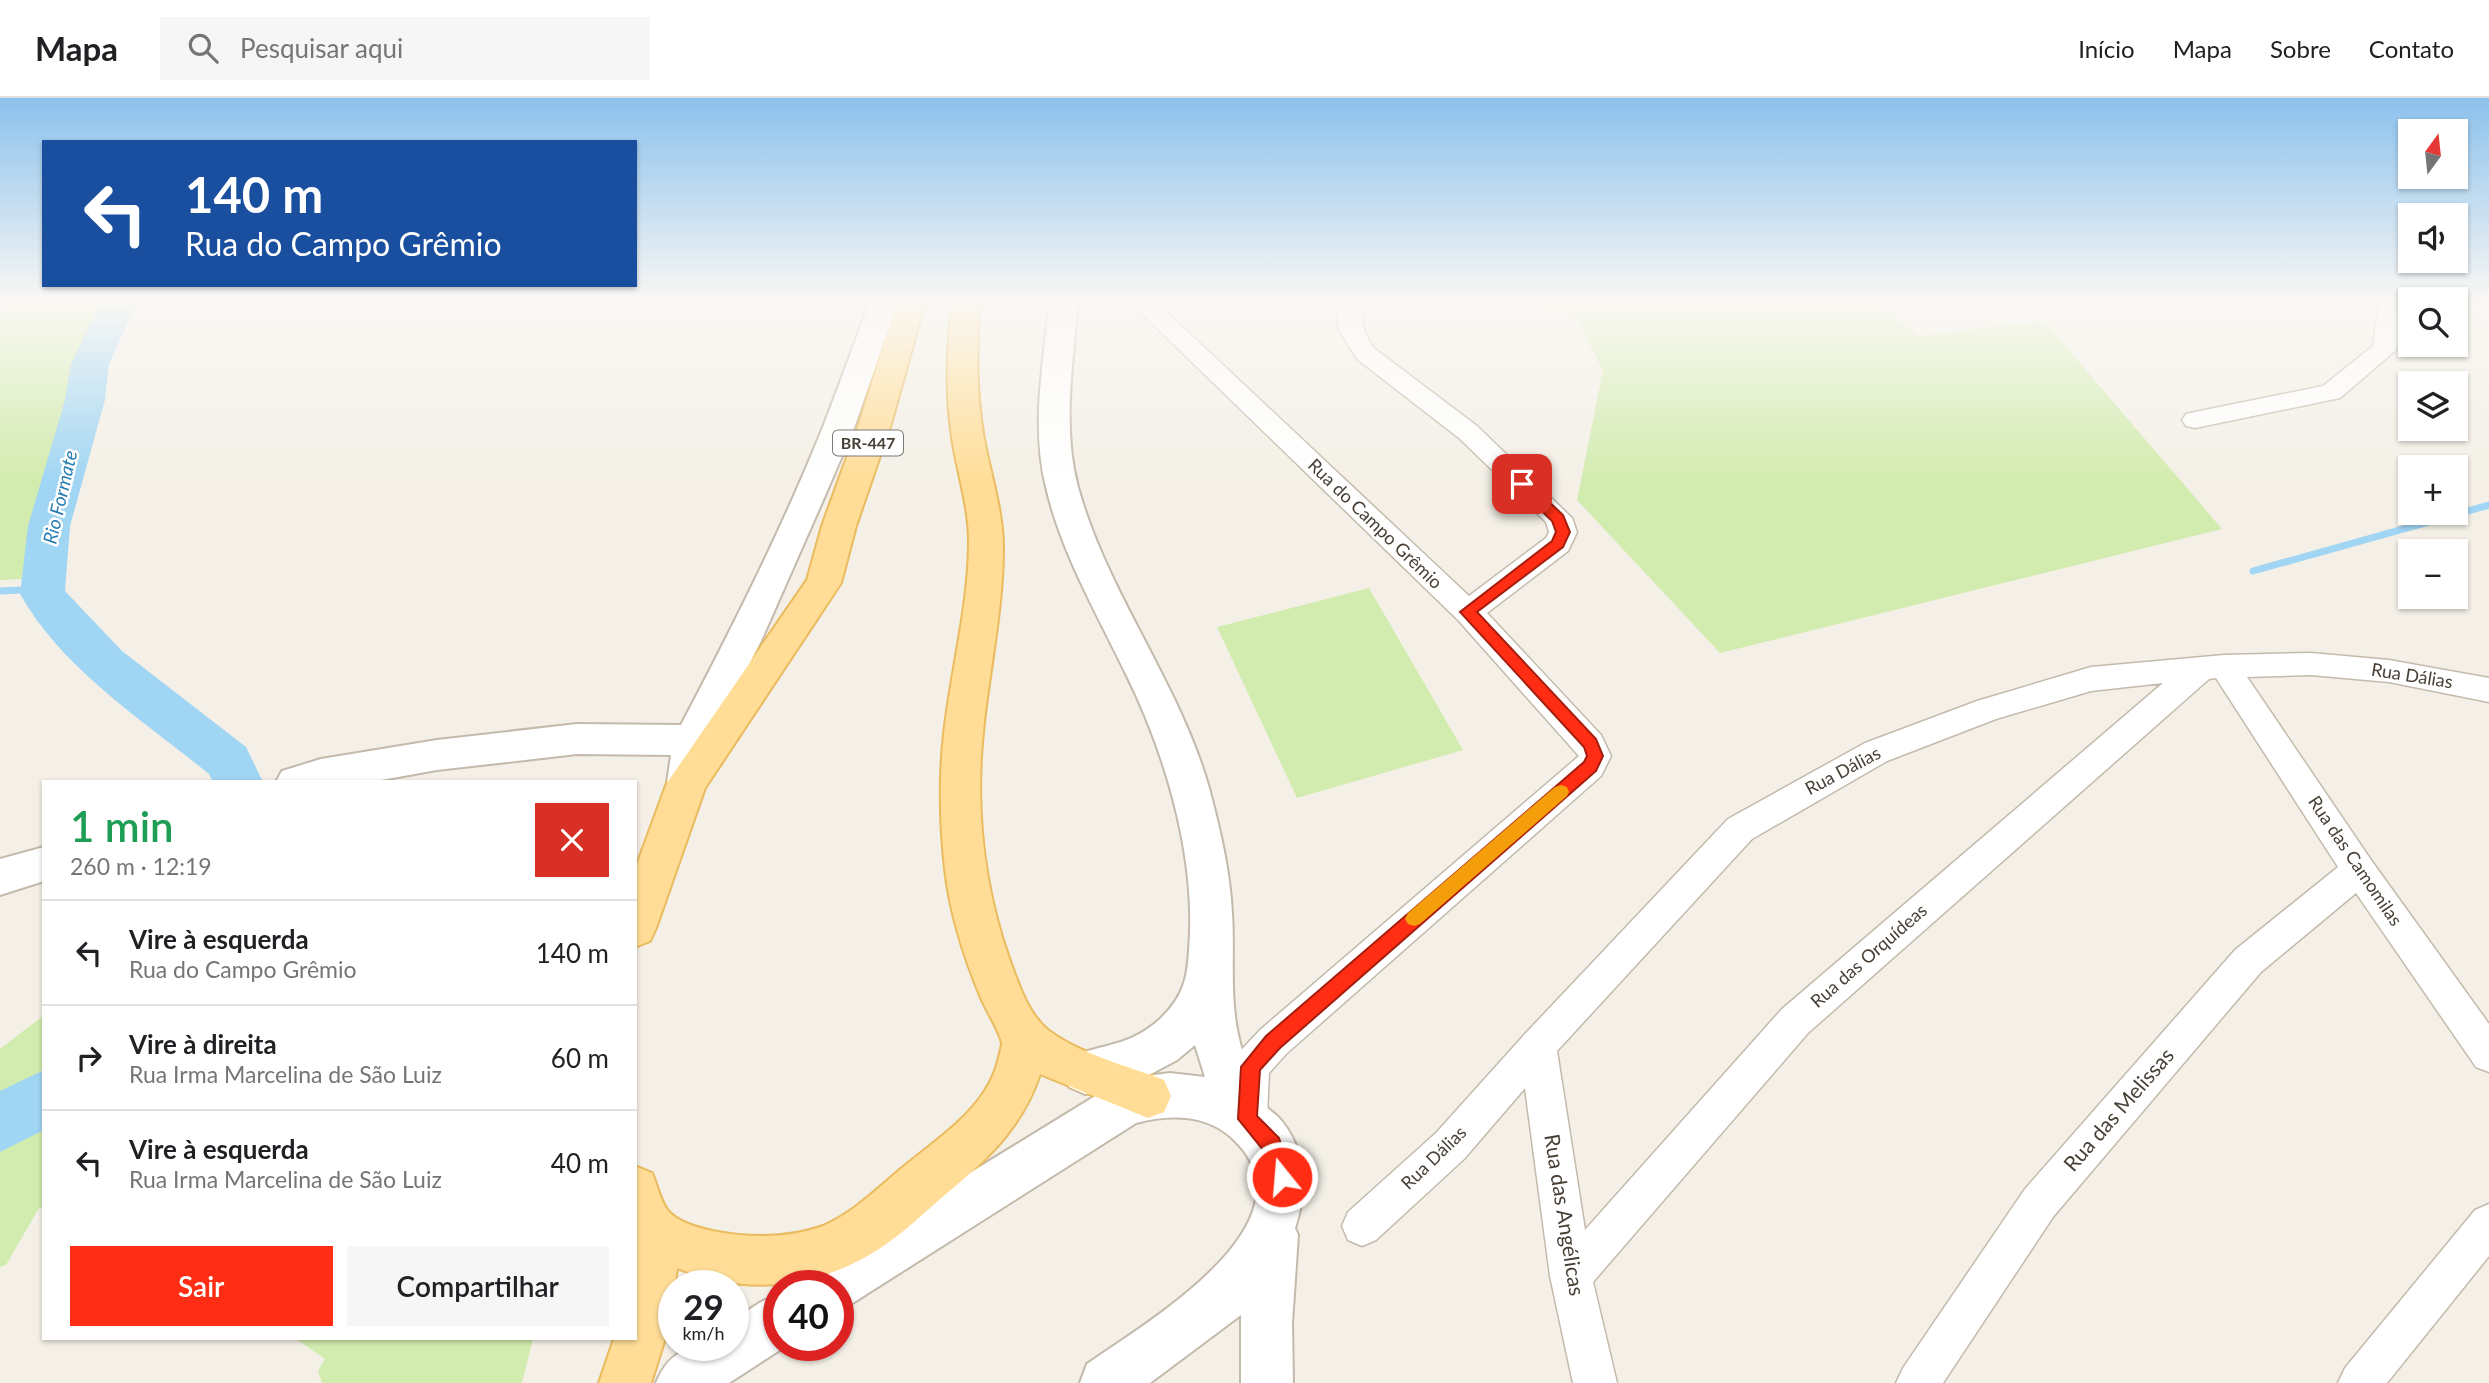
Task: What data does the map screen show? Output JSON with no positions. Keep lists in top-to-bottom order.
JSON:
{
  "streets": {
    "main road": ["BR-447"],
    "street": [
      "Rua do Campo Grêmio",
      "Rua Dálias",
      "Rua das Camomilas",
      "Rua das Orquídeas",
      "Rua das Melissas",
      "Rua das Angélicas"
    ]
  },
  "crossings": [
    ["Rua Dálias", "Rua das Camomilas"],
    ["Rua Dálias", "Rua das Orquídeas"],
    ["Rua Dálias", "Rua das Angélicas"],
    ["Rua das Camomilas", "Rua das Orquídeas"],
    ["Rua das Camomilas", "Rua das Melissas"],
    ["Rua das Orquídeas", "Rua das Angélicas"]
  ],
  "water": ["Rio Formate"],
  "north": "top",
  "page": {
    "header": "Mapa",
    "search": "Pesquisar aqui",
    "nav": [
      "Início",
      "Mapa",
      "Sobre",
      "Contato"
    ],
    "map_buttons": ["+", "−"],
    "turn": ["140 m", "Rua do Campo Grêmio"],
    "heading": ["1 min", "260 m · 12:19"],
    "list": [
      {
        "name": "Vire à esquerda",
        "note": "Rua do Campo Grêmio",
        "value": "140 m"
      },
      {
        "name": "Vire à direita",
        "note": "Rua Irma Marcelina de São Luiz",
        "value": "60 m"
      },
      {
        "name": "Vire à esquerda",
        "note": "Rua Irma Marcelina de São Luiz",
        "value": "40 m"
      }
    ],
    "buttons": ["Sair", "Compartilhar"],
    "speed": "29 km/h",
    "limit": "40"
  }
}
